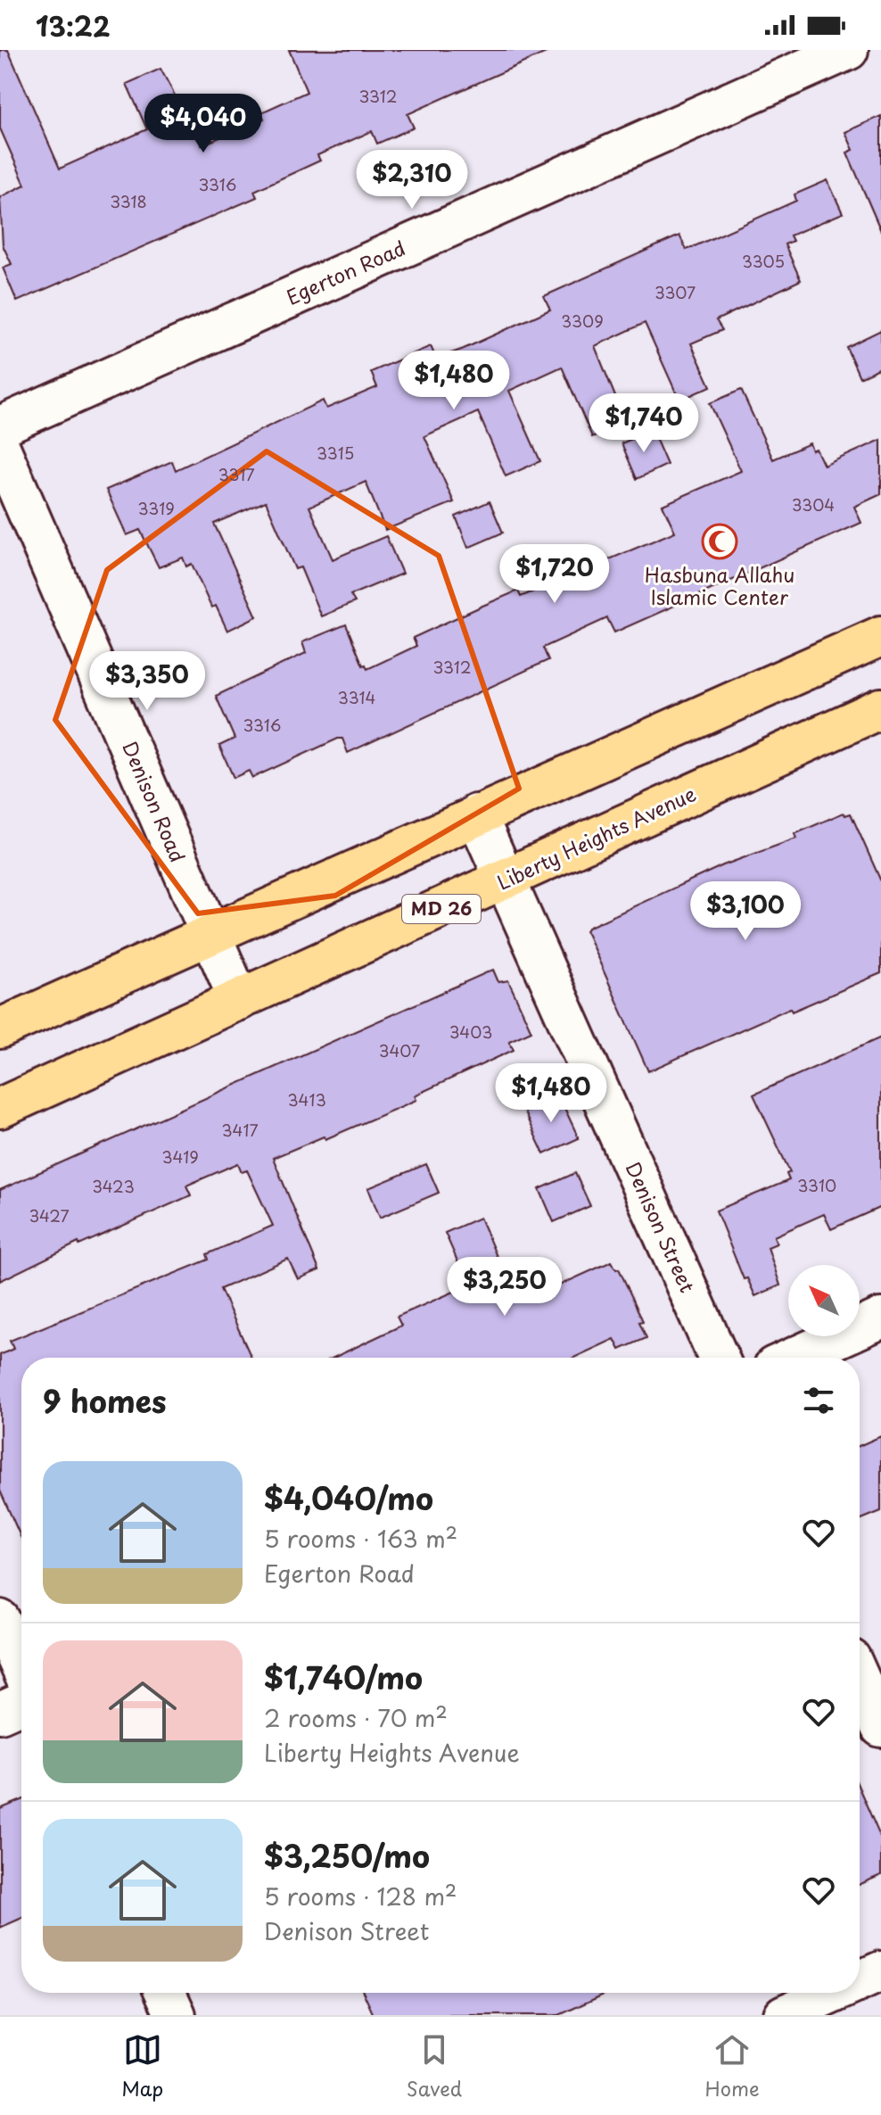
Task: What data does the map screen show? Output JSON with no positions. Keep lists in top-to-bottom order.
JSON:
{
  "streets": {
    "main road": ["Liberty Heights Avenue", "MD 26"],
    "street": ["Egerton Road", "Denison Road", "Denison Street"]
  },
  "crossings": [
    ["Denison Road", "Liberty Heights Avenue"],
    ["Liberty Heights Avenue", "Denison Street"]
  ],
  "places": {
    "mosque": ["Hasbuna Allahu Islamic Center"]
  },
  "house_numbers": [
    "3312",
    "3316",
    "3318",
    "3305",
    "3307",
    "3309",
    "3315",
    "3317",
    "3304",
    "3319",
    "3312",
    "3314",
    "3316",
    "3403",
    "3407",
    "3413",
    "3417",
    "3419",
    "3310",
    "3423",
    "3427"
  ],
  "north": "top left",
  "page": {
    "status": "13:22",
    "price": [
      "$4,040",
      "$2,310",
      "$1,480",
      "$1,740",
      "$1,720",
      "$3,350",
      "$3,100",
      "$1,480",
      "$3,250"
    ],
    "heading": "9 homes",
    "list": [
      {
        "name": "$4,040/mo",
        "note": "5 rooms · 163 m² · Egerton Road"
      },
      {
        "name": "$1,740/mo",
        "note": "2 rooms · 70 m² · Liberty Heights Avenue"
      },
      {
        "name": "$3,250/mo",
        "note": "5 rooms · 128 m² · Denison Street"
      }
    ],
    "tabs": ["Map", "Saved", "Home"]
  }
}
